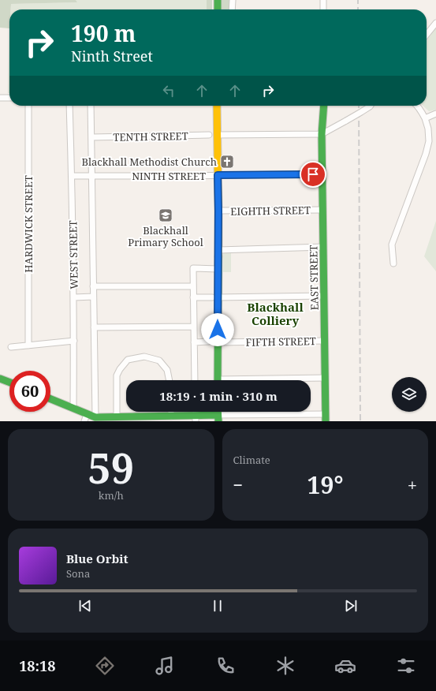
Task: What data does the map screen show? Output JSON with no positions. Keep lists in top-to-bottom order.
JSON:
{
  "streets": {
    "street": [
      "TENTH STREET",
      "NINTH STREET",
      "EIGHTH STREET",
      "HARDWICK STREET",
      "WEST STREET",
      "EAST STREET",
      "FIFTH STREET"
    ]
  },
  "crossings": [
    ["TENTH STREET", "EAST STREET"],
    ["NINTH STREET", "WEST STREET"],
    ["NINTH STREET", "EAST STREET"],
    ["EIGHTH STREET", "EAST STREET"],
    ["EAST STREET", "FIFTH STREET"]
  ],
  "districts": ["Blackhall Colliery"],
  "places": {
    "church": ["Blackhall Methodist Church"],
    "school or university": ["Blackhall Primary School"]
  },
  "page": {
    "turn": ["190 m", "Ninth Street"],
    "limit": "60",
    "trip": "18:19 · 1 min · 310 m",
    "tile": [
      ["59", "km/h"],
      "Climate"
    ],
    "heat": ["−", "19°", "+"],
    "song": ["Blue Orbit", "Sona"],
    "tabs": "18:18"
  }
}
